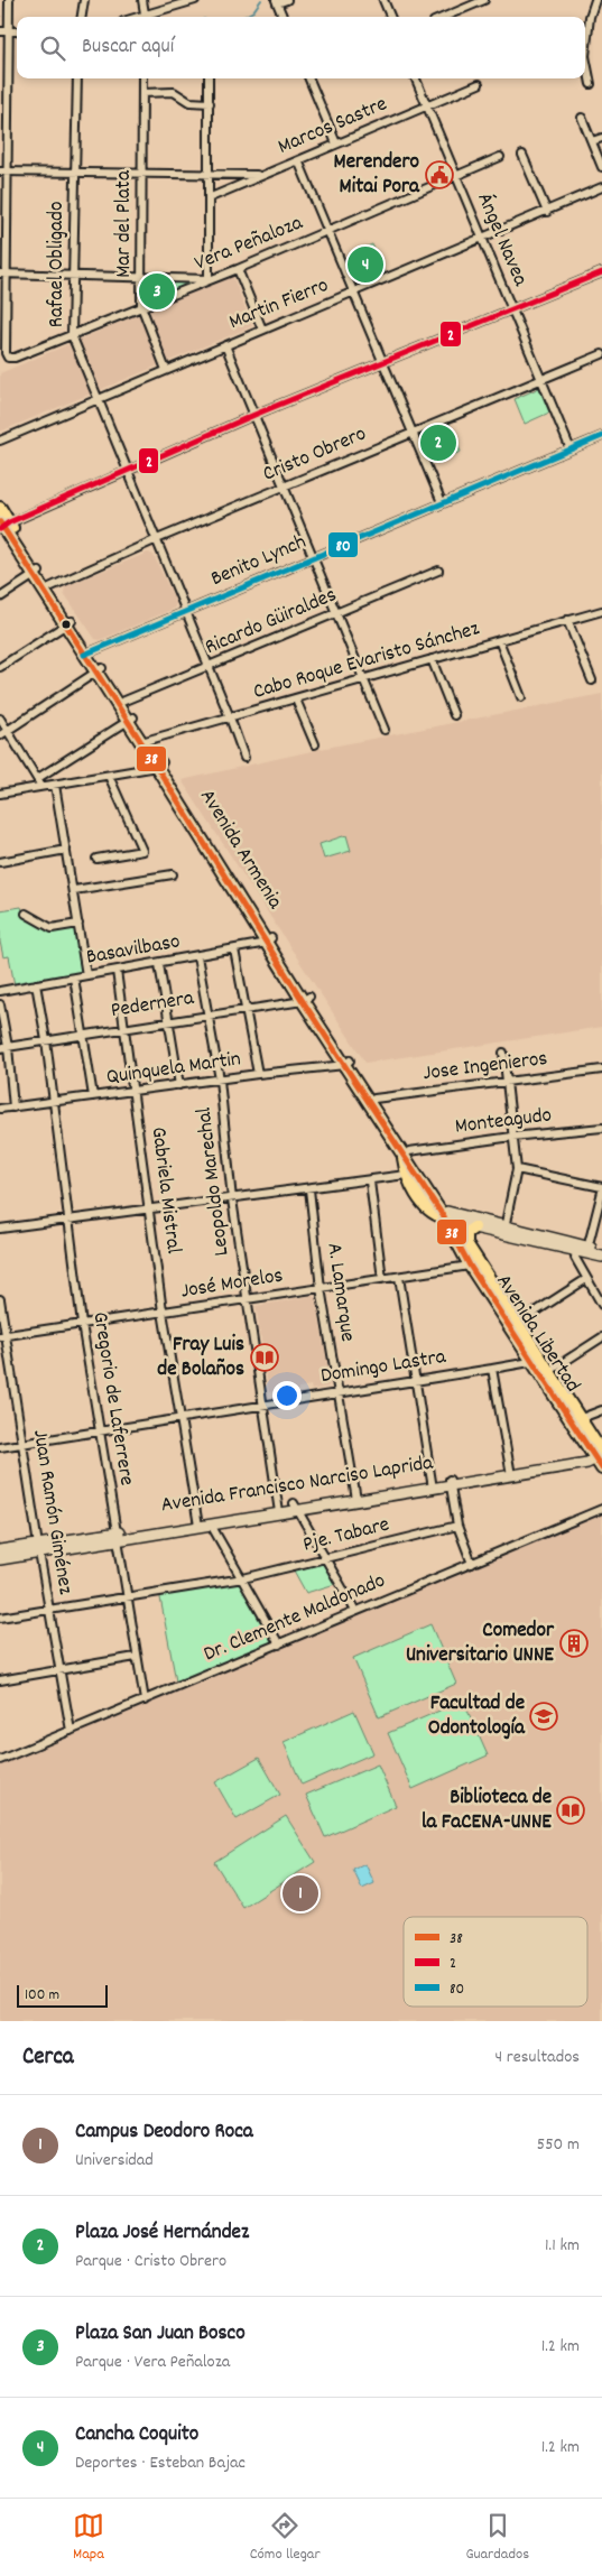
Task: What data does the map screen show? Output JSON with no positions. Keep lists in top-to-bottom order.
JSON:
{
  "streets": {
    "main road": ["Avenida Armenia", "Avenida Libertad", "Avenida Francisco Narciso Laprida"],
    "street": [
      "Marcos Sastre",
      "Mar del Plata",
      "Ángel Navea",
      "Vera Peñaloza",
      "Rafael Obligado",
      "Martin Fierro",
      "Cristo Obrero",
      "Benito Lynch",
      "Ricardo Güiraldes",
      "Cabo Roque Evaristo Sánchez",
      "Basavilbaso",
      "Pedernera",
      "Jose Ingenieros",
      "Quinquela Martin",
      "Monteagudo",
      "Leopoldo Marechal",
      "Gabriela Mistral",
      "José Morelos",
      "A. Lamarque",
      "Domingo Lastra",
      "Gregorio de Laferrere",
      "Juan Ramón Giménez",
      "Pje. Tabare",
      "Dr. Clemente Maldonado"
    ]
  },
  "crossings": [
    ["Marcos Sastre", "Mar del Plata"],
    ["Marcos Sastre", "Ángel Navea"],
    ["Marcos Sastre", "Rafael Obligado"],
    ["Mar del Plata", "Vera Peñaloza"],
    ["Mar del Plata", "Martin Fierro"],
    ["Ángel Navea", "Vera Peñaloza"],
    ["Ángel Navea", "Martin Fierro"],
    ["Ángel Navea", "Cristo Obrero"],
    ["Ángel Navea", "Benito Lynch"],
    ["Vera Peñaloza", "Rafael Obligado"],
    ["Rafael Obligado", "Martin Fierro"],
    ["Rafael Obligado", "Cristo Obrero"],
    ["Rafael Obligado", "Benito Lynch"],
    ["Rafael Obligado", "Ricardo Güiraldes"],
    ["Rafael Obligado", "Cabo Roque Evaristo Sánchez"],
    ["Cristo Obrero", "Avenida Armenia"],
    ["Benito Lynch", "Avenida Armenia"],
    ["Ricardo Güiraldes", "Avenida Armenia"],
    ["Cabo Roque Evaristo Sánchez", "Avenida Armenia"],
    ["Avenida Armenia", "Basavilbaso"],
    ["Avenida Armenia", "Pedernera"],
    ["Avenida Armenia", "Jose Ingenieros"],
    ["Avenida Armenia", "Quinquela Martin"],
    ["Avenida Armenia", "Monteagudo"],
    ["Avenida Armenia", "Avenida Libertad"],
    ["Basavilbaso", "Leopoldo Marechal"],
    ["Basavilbaso", "Gabriela Mistral"],
    ["Basavilbaso", "Gregorio de Laferrere"],
    ["Pedernera", "Leopoldo Marechal"],
    ["Pedernera", "Gabriela Mistral"],
    ["Pedernera", "Gregorio de Laferrere"],
    ["Quinquela Martin", "Leopoldo Marechal"],
    ["Quinquela Martin", "Gabriela Mistral"],
    ["Quinquela Martin", "Gregorio de Laferrere"],
    ["Leopoldo Marechal", "José Morelos"],
    ["Leopoldo Marechal", "Domingo Lastra"],
    ["Leopoldo Marechal", "Avenida Francisco Narciso Laprida"],
    ["Gabriela Mistral", "José Morelos"],
    ["Gabriela Mistral", "Domingo Lastra"],
    ["Gabriela Mistral", "Avenida Francisco Narciso Laprida"],
    ["José Morelos", "A. Lamarque"],
    ["José Morelos", "Avenida Libertad"],
    ["José Morelos", "Gregorio de Laferrere"],
    ["José Morelos", "Juan Ramón Giménez"],
    ["A. Lamarque", "Domingo Lastra"],
    ["A. Lamarque", "Avenida Francisco Narciso Laprida"],
    ["Avenida Libertad", "Domingo Lastra"],
    ["Avenida Libertad", "Avenida Francisco Narciso Laprida"],
    ["Domingo Lastra", "Gregorio de Laferrere"],
    ["Domingo Lastra", "Juan Ramón Giménez"],
    ["Gregorio de Laferrere", "Avenida Francisco Narciso Laprida"],
    ["Gregorio de Laferrere", "Pje. Tabare"],
    ["Gregorio de Laferrere", "Dr. Clemente Maldonado"],
    ["Avenida Francisco Narciso Laprida", "Juan Ramón Giménez"],
    ["Juan Ramón Giménez", "Pje. Tabare"],
    ["Juan Ramón Giménez", "Dr. Clemente Maldonado"]
  ],
  "places": {
    "public building": ["Merendero Mitai Pora"],
    "library": ["Fray Luis de Bolaños", "Biblioteca de la FaCENA-UNNE"],
    "building": ["Comedor Universitario UNNE"],
    "school or university": ["Facultad de Odontología"]
  },
  "lines": ["transit line 2", "transit line 80", "transit line 38"],
  "legend": ["38", "2", "80"],
  "scale_bar": "100 m",
  "page": {
    "search": "Buscar aquí",
    "pins": [
      "4",
      "3",
      "2",
      "1"
    ],
    "scale": "100 m",
    "heading": ["Cerca", "4 resultados"],
    "list": [
      {
        "mark": "1",
        "name": "Campus Deodoro Roca",
        "note": "Universidad",
        "value": "550 m"
      },
      {
        "mark": "2",
        "name": "Plaza José Hernández",
        "note": "Parque · Cristo Obrero",
        "value": "1.1 km"
      },
      {
        "mark": "3",
        "name": "Plaza San Juan Bosco",
        "note": "Parque · Vera Peñaloza",
        "value": "1.2 km"
      },
      {
        "mark": "4",
        "name": "Cancha Coquito",
        "note": "Deportes · Esteban Bajac",
        "value": "1.2 km"
      }
    ],
    "nav": ["Mapa", "Cómo llegar", "Guardados"]
  }
}
